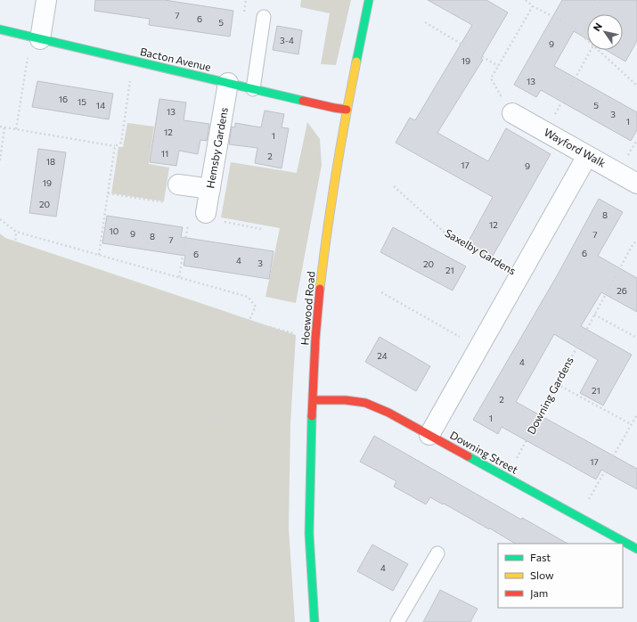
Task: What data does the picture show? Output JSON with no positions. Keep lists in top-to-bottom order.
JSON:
{
  "streets": {
    "street": [
      "Bacton Avenue",
      "Hemsby Gardens",
      "Wayford Walk",
      "Saxelby Gardens",
      "Hoewood Road",
      "Downing Street"
    ],
    "path": ["Downing Gardens"]
  },
  "crossings": [
    ["Bacton Avenue", "Hemsby Gardens"],
    ["Bacton Avenue", "Hoewood Road"],
    ["Wayford Walk", "Saxelby Gardens"],
    ["Saxelby Gardens", "Downing Street"],
    ["Hoewood Road", "Downing Street"],
    ["Downing Gardens", "Downing Street"]
  ],
  "house_numbers": [
    "7",
    "6",
    "5",
    "3-4",
    "9",
    "19",
    "13",
    "16",
    "15",
    "14",
    "5",
    "13",
    "3",
    "1",
    "12",
    "1",
    "11",
    "2",
    "18",
    "17",
    "9",
    "19",
    "20",
    "8",
    "12",
    "10",
    "9",
    "7",
    "8",
    "7",
    "6",
    "6",
    "4",
    "3",
    "20",
    "21",
    "26",
    "24",
    "4",
    "21",
    "2",
    "1",
    "17",
    "4"
  ],
  "legend": ["Fast", "Slow", "Jam"],
  "north": "top left"
}
